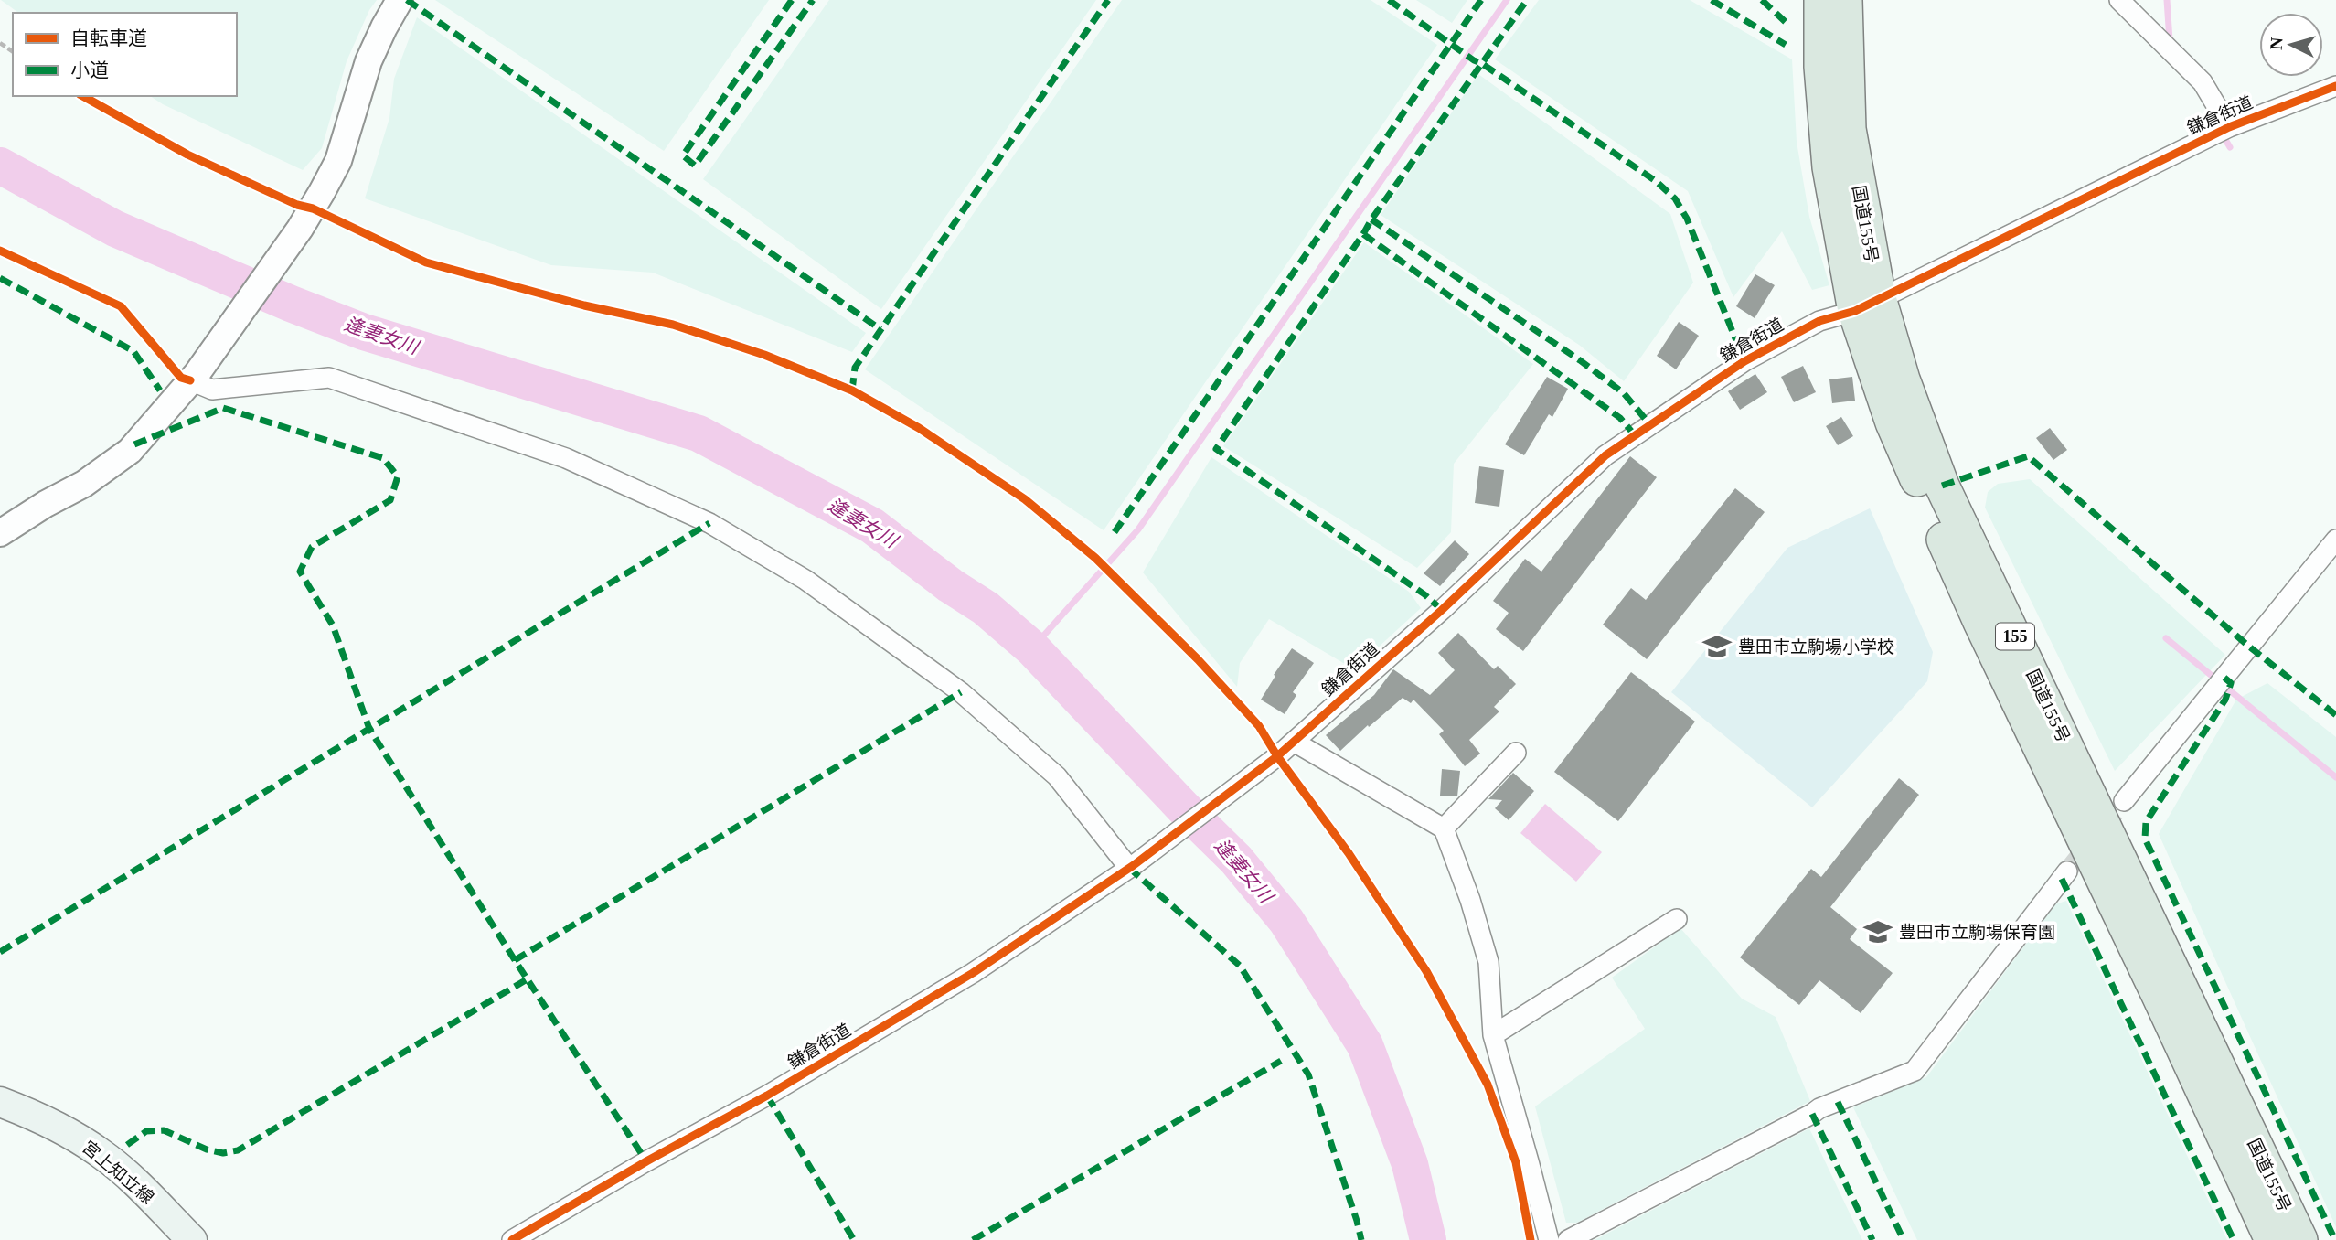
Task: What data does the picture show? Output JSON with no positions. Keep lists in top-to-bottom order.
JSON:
{
  "streets": {
    "highway": ["国道155号", "155"],
    "main road": ["宮上知立線"],
    "street": ["鎌倉街道"]
  },
  "crossings": [
    ["鎌倉街道", "国道155号"]
  ],
  "water": ["逢妻女川"],
  "places": {
    "school or university": ["豊田市立駒場小学校", "豊田市立駒場保育園"]
  },
  "legend": ["自転車道", "小道"],
  "north": "left"
}
